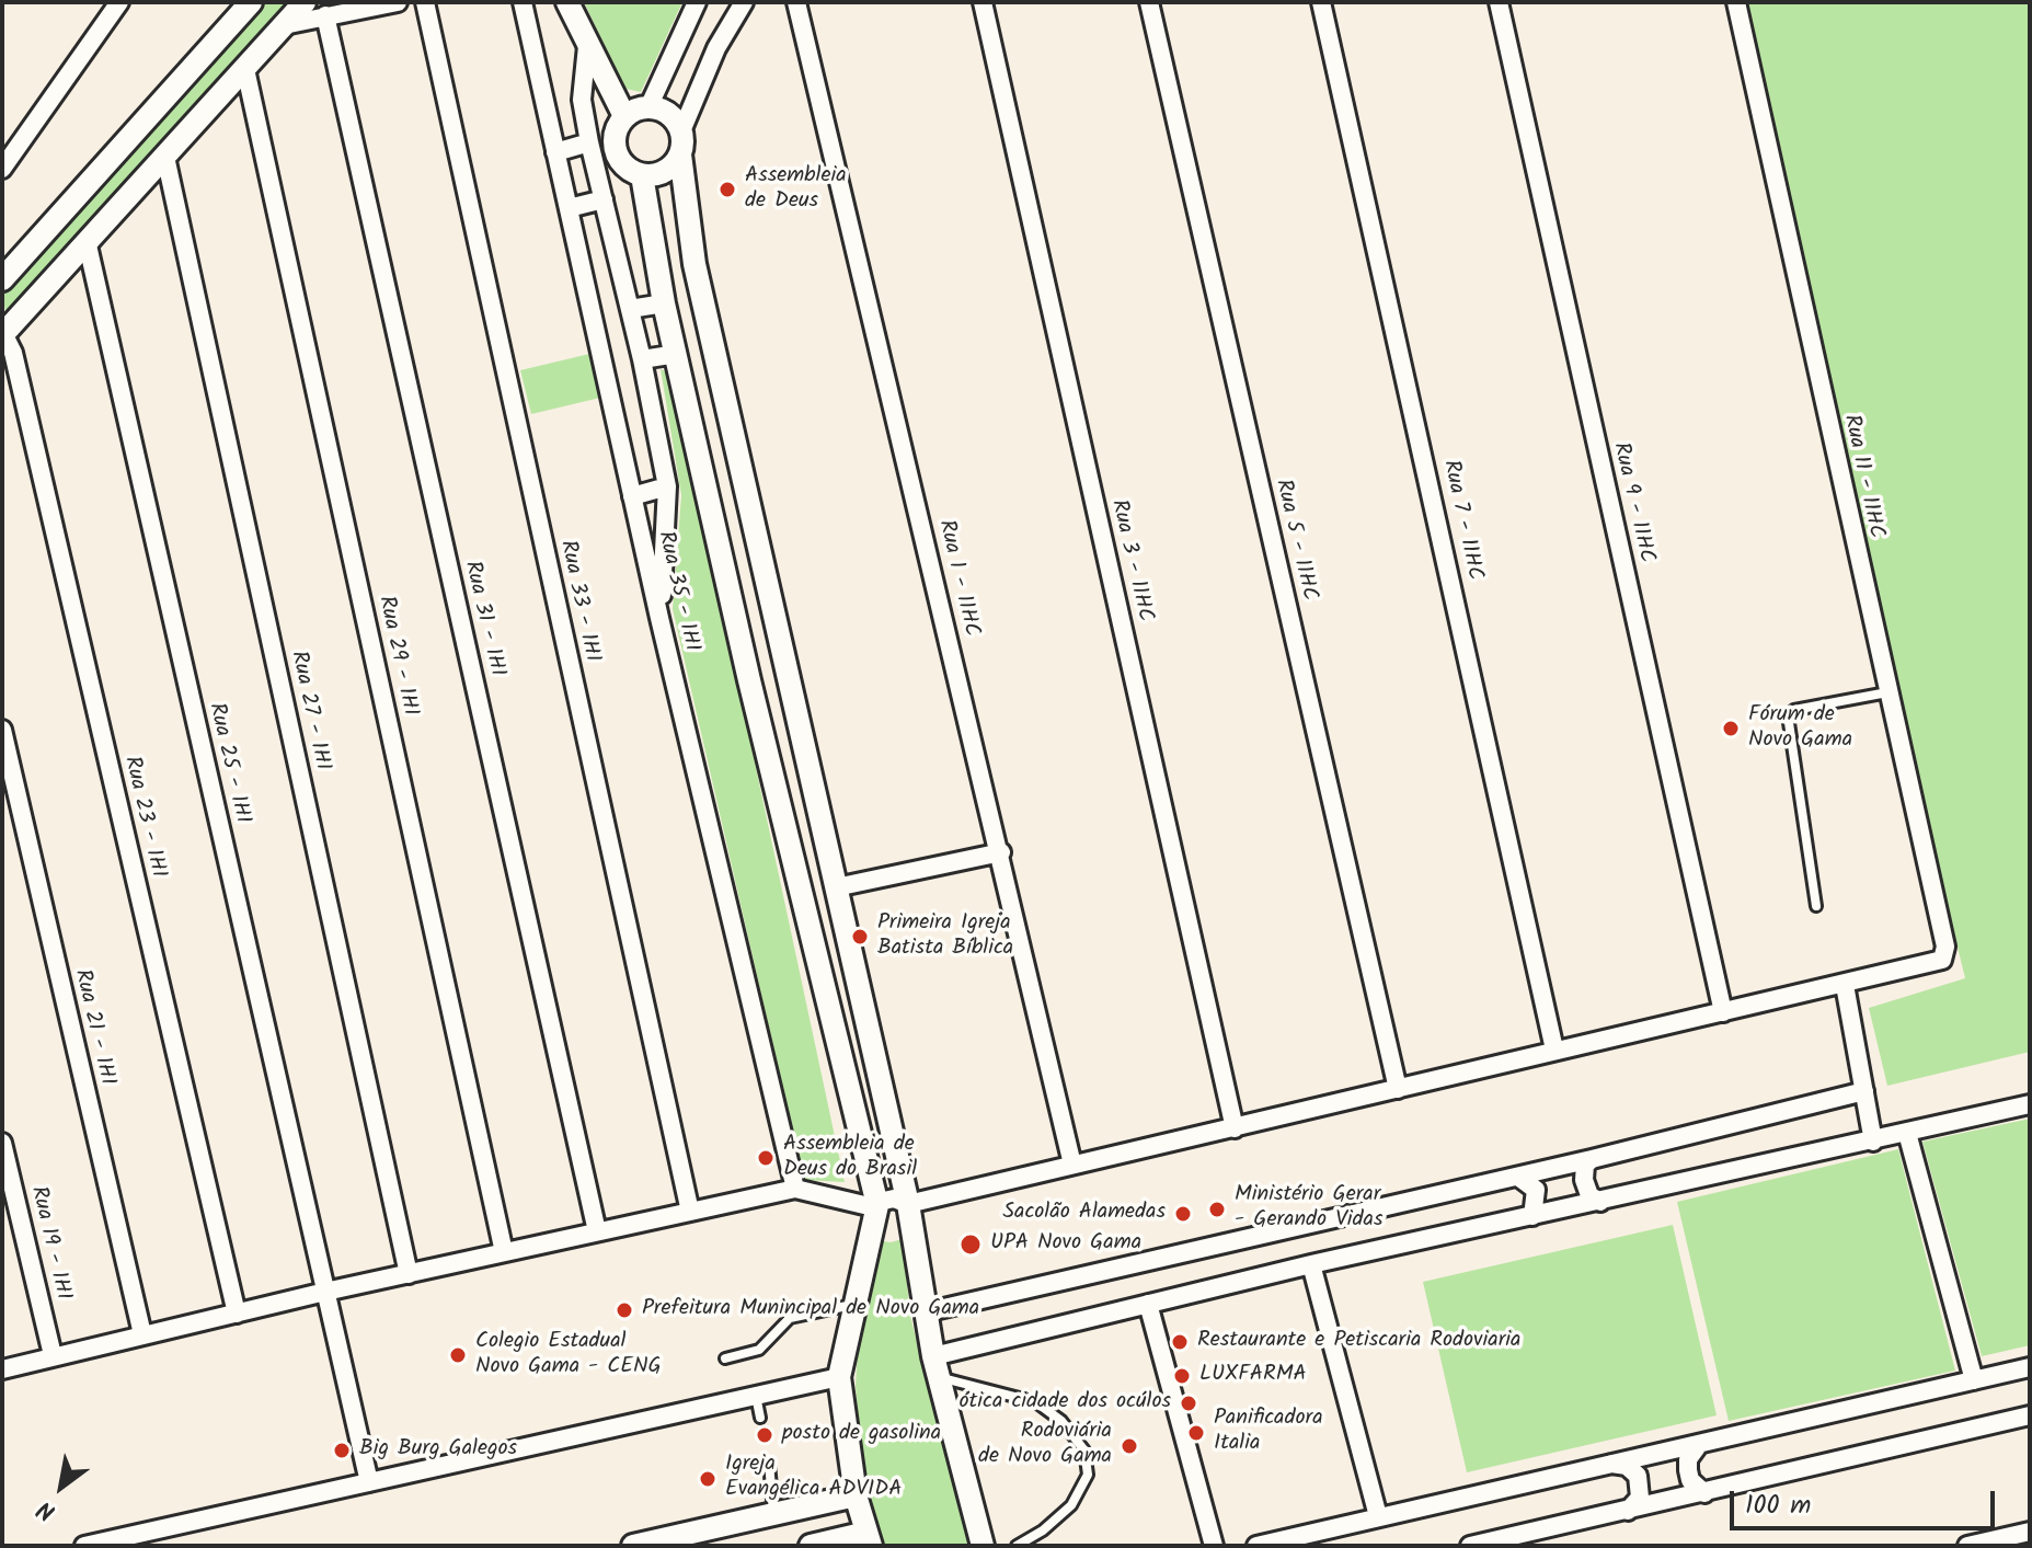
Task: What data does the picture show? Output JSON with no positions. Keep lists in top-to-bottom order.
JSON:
{
  "streets": {
    "street": [
      "Rua 11 - 11HC",
      "Rua 9 - 11HC",
      "Rua 7 - 11HC",
      "Rua 5 - 11HC",
      "Rua 3 - 11HC",
      "Rua 1 - 11HC",
      "Rua 35 - 1HI",
      "Rua 33 - 1HI",
      "Rua 31 - 1HI",
      "Rua 29 - 1HI",
      "Rua 27 - 1HI",
      "Rua 25 - 1HI",
      "Rua 23 - 1HI",
      "Rua 21 - 1HI",
      "Rua 19 - 1HI"
    ]
  },
  "places": [
    "Assembleia de Deus",
    "Fórum de Novo Gama",
    "Primeira Igreja Batista Bíblica",
    "Assembleia de Deus do Brasil",
    "Ministério Gerar - Gerando Vidas",
    "Sacolão Alamedas",
    "UPA Novo Gama",
    "Prefeitura Munincipal de Novo Gama",
    "Restaurante e Petiscaria Rodoviaria",
    "Colegio Estadual Novo Gama - CENG",
    "LUXFARMA",
    "ótica cidade dos ocúlos",
    "Panificadora Italia",
    "posto de gasolina",
    "Rodoviária de Novo Gama",
    "Big Burg Galegos",
    "Igreja Evangélica ADVIDA"
  ],
  "scale_bar": "100 m",
  "north": "bottom left"
}
